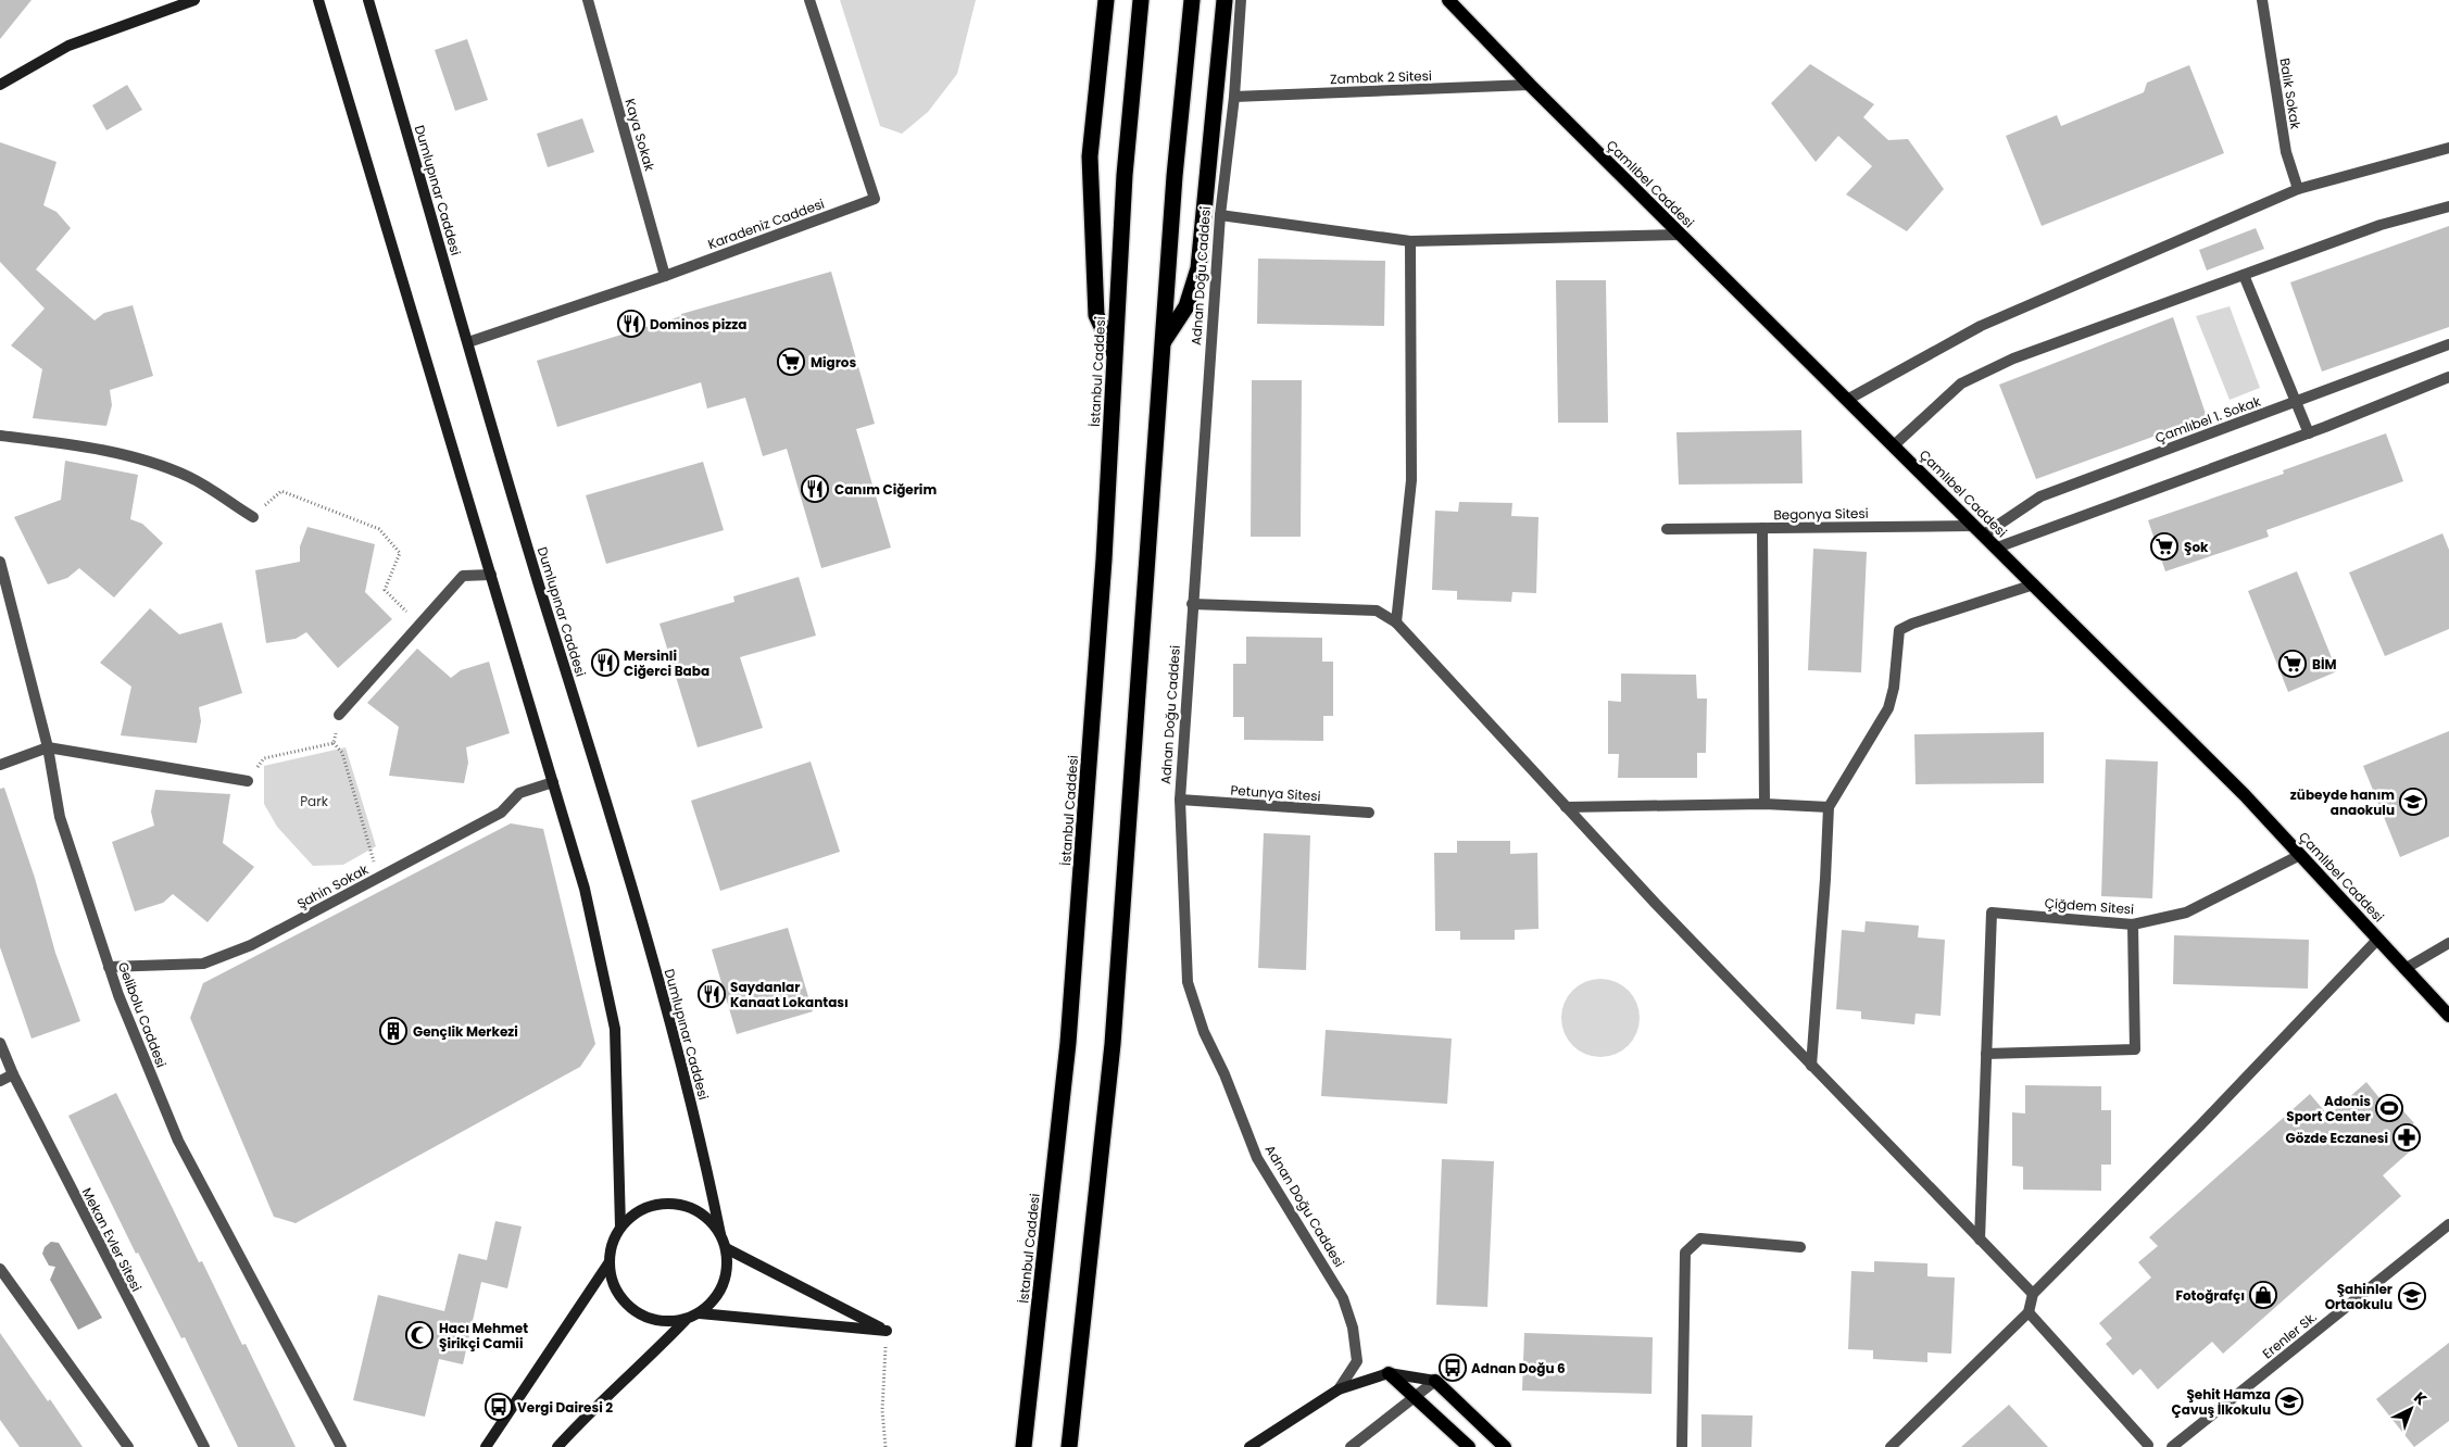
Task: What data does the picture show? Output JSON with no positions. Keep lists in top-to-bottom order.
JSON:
{
  "streets": {
    "highway": ["İstanbul Caddesi"],
    "main road": ["Çamlıbel Caddesi", "Dumlupınar Caddesi", "Adnan Doğu Caddesi"],
    "street": [
      "Zambak 2 Sitesi",
      "Balık Sokak",
      "Kaya Sokak",
      "Karadeniz Caddesi",
      "Çamlıbel 1. Sokak",
      "Begonya Sitesi",
      "Petunya Sitesi",
      "Şahin Sokak",
      "Çiğdem Sitesi",
      "Gelibolu Caddesi",
      "Mekan Evler Sitesi",
      "Erenler Sk."
    ]
  },
  "crossings": [
    ["Zambak 2 Sitesi", "Çamlıbel Caddesi"],
    ["Zambak 2 Sitesi", "Adnan Doğu Caddesi"],
    ["Kaya Sokak", "Karadeniz Caddesi"],
    ["Çamlıbel Caddesi", "Çamlıbel 1. Sokak"],
    ["Çamlıbel Caddesi", "Begonya Sitesi"],
    ["Çamlıbel Caddesi", "Çiğdem Sitesi"],
    ["Dumlupınar Caddesi", "Karadeniz Caddesi"],
    ["Adnan Doğu Caddesi", "Petunya Sitesi"],
    ["Çamlıbel 1. Sokak", "Begonya Sitesi"],
    ["Şahin Sokak", "Gelibolu Caddesi"]
  ],
  "parks": ["Park"],
  "places": {
    "restaurant": [
      "Dominos pizza",
      "Canım Ciğerim",
      "Mersinli Ciğerci Baba",
      "Saydanlar Kanaat Lokantası"
    ],
    "supermarket": ["Migros", "Şok", "BİM"],
    "school or university": ["zübeyde hanım anaokulu", "Şahinler Ortaokulu", "Şehit Hamza Çavuş İlkokulu"],
    "building": ["Gençlik Merkezi"],
    "sports": ["Adonis Sport Center"],
    "pharmacy": ["Gözde Eczanesi"],
    "shop": ["Fotoğrafçı"],
    "mosque": ["Hacı Mehmet Şirikçi Camii"],
    "bus stop": ["Adnan Doğu 6", "Vergi Dairesi 2"]
  },
  "north": "top right"
}
